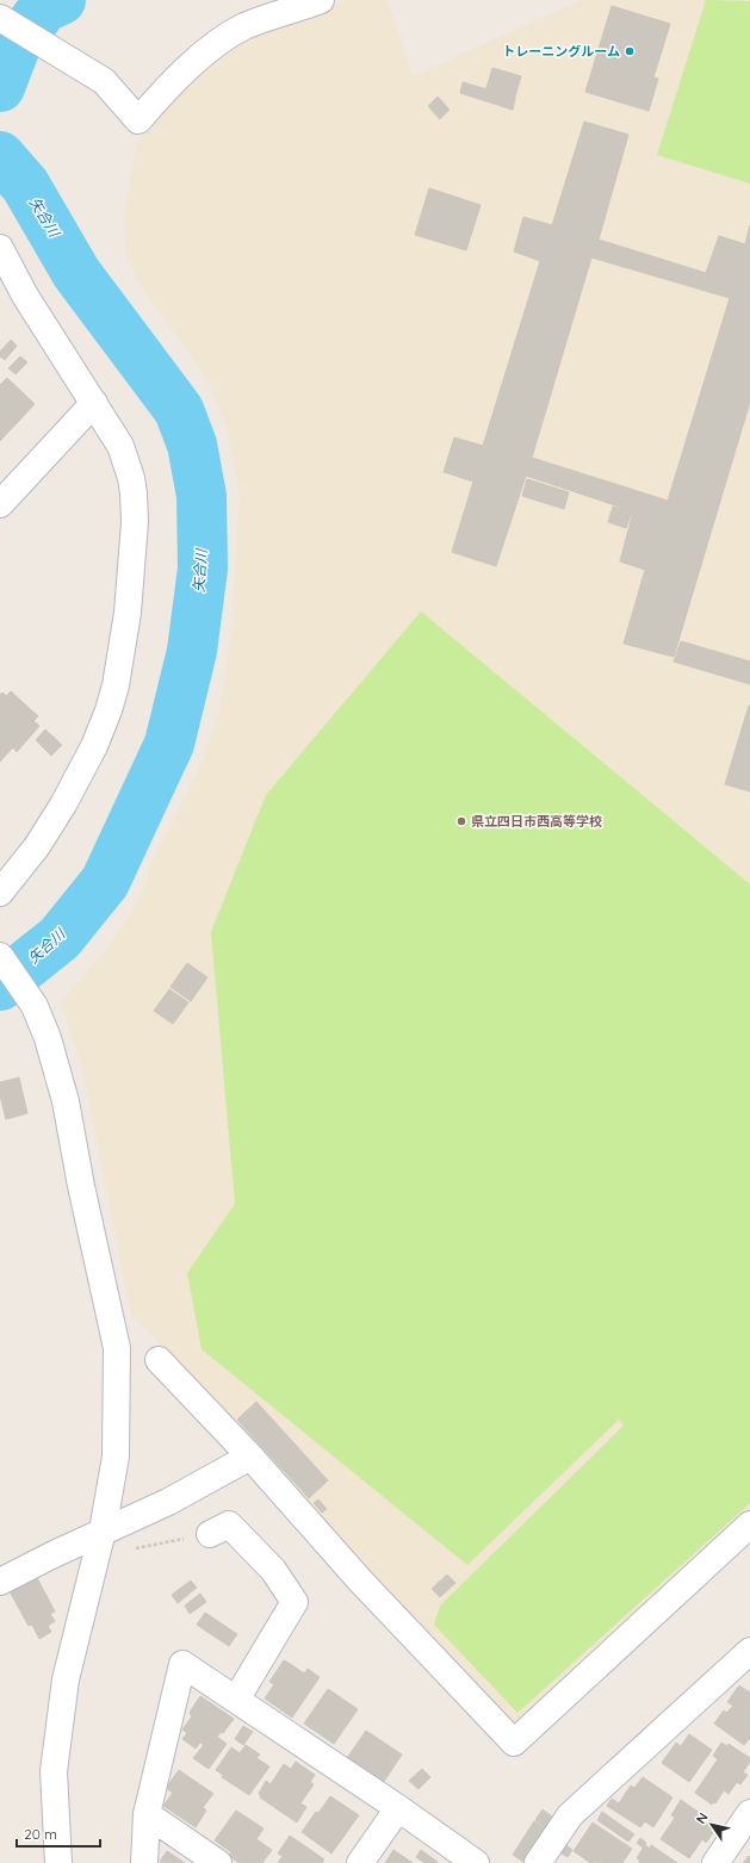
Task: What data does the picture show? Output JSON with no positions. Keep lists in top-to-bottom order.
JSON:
{
  "water": ["矢合川"],
  "places": ["トレーニングルーム", "県立四日市西高等学校"],
  "scale_bar": "20 m",
  "north": "top left"
}
